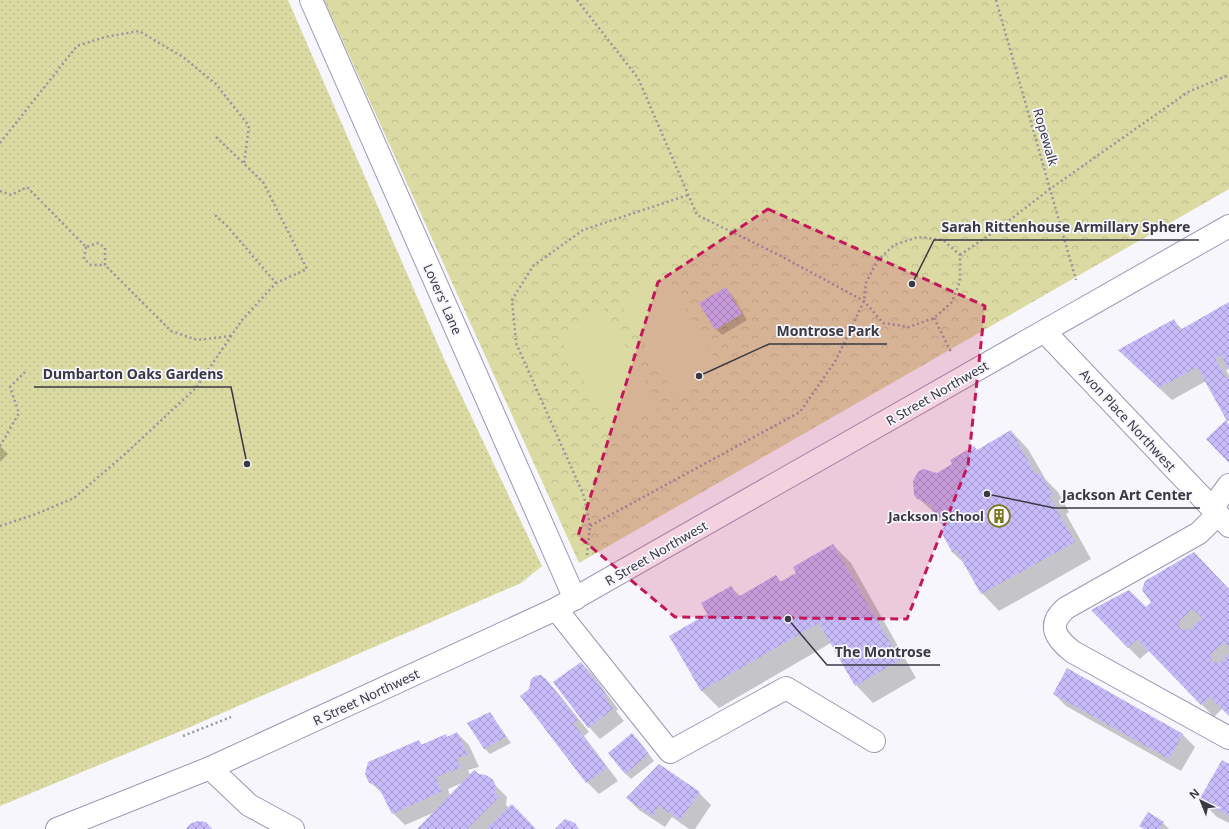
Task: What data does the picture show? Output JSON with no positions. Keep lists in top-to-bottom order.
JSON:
{
  "streets": {
    "street": ["Lovers' Lane", "R Street Northwest", "Avon Place Northwest"],
    "path": ["Ropewalk"]
  },
  "crossings": [
    ["Lovers' Lane", "R Street Northwest"],
    ["R Street Northwest", "Avon Place Northwest"]
  ],
  "places": {
    "other": [
      "Sarah Rittenhouse Armillary Sphere",
      "Montrose Park",
      "Dumbarton Oaks Gardens",
      "Jackson Art Center",
      "The Montrose"
    ],
    "building": ["Jackson School"]
  },
  "north": "top left"
}
